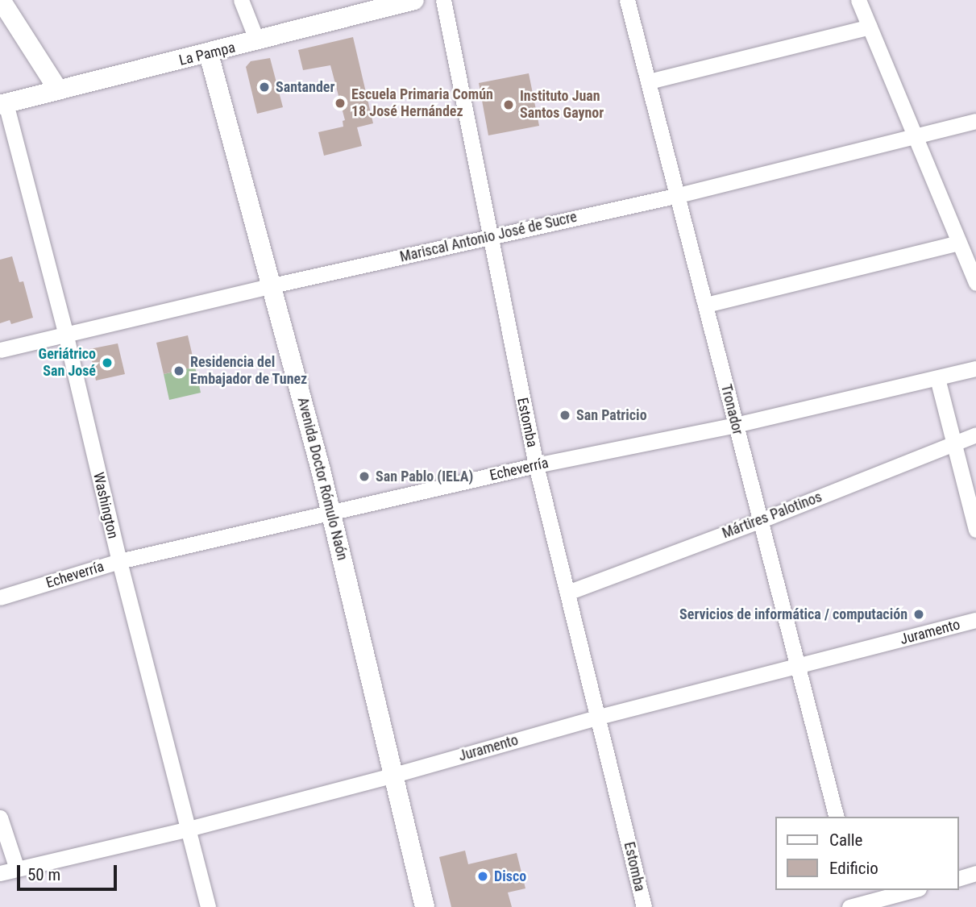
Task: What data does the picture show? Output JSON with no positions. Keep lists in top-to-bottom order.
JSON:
{
  "streets": {
    "street": [
      "La Pampa",
      "Mariscal Antonio José de Sucre",
      "Tronador",
      "Estomba",
      "Echeverría",
      "Avenida Doctor Rómulo Naón",
      "Washington",
      "Mártires Palotinos",
      "Juramento"
    ]
  },
  "crossings": [
    ["La Pampa", "Avenida Doctor Rómulo Naón"],
    ["La Pampa", "Washington"],
    ["Mariscal Antonio José de Sucre", "Tronador"],
    ["Mariscal Antonio José de Sucre", "Estomba"],
    ["Mariscal Antonio José de Sucre", "Avenida Doctor Rómulo Naón"],
    ["Mariscal Antonio José de Sucre", "Washington"],
    ["Tronador", "Echeverría"],
    ["Tronador", "Mártires Palotinos"],
    ["Tronador", "Juramento"],
    ["Estomba", "Echeverría"],
    ["Estomba", "Mártires Palotinos"],
    ["Estomba", "Juramento"],
    ["Echeverría", "Avenida Doctor Rómulo Naón"],
    ["Echeverría", "Washington"],
    ["Avenida Doctor Rómulo Naón", "Juramento"],
    ["Washington", "Juramento"]
  ],
  "places": [
    "Santander",
    "Escuela Primaria Común 18 José Hernández",
    "Instituto Juan Santos Gaynor",
    "Geriátrico San José",
    "Residencia del Embajador de Tunez",
    "San Patricio",
    "San Pablo (IELA)",
    "Servicios de informática / computación",
    "Disco"
  ],
  "legend": ["Calle", "Edificio"],
  "scale_bar": "50 m"
}
